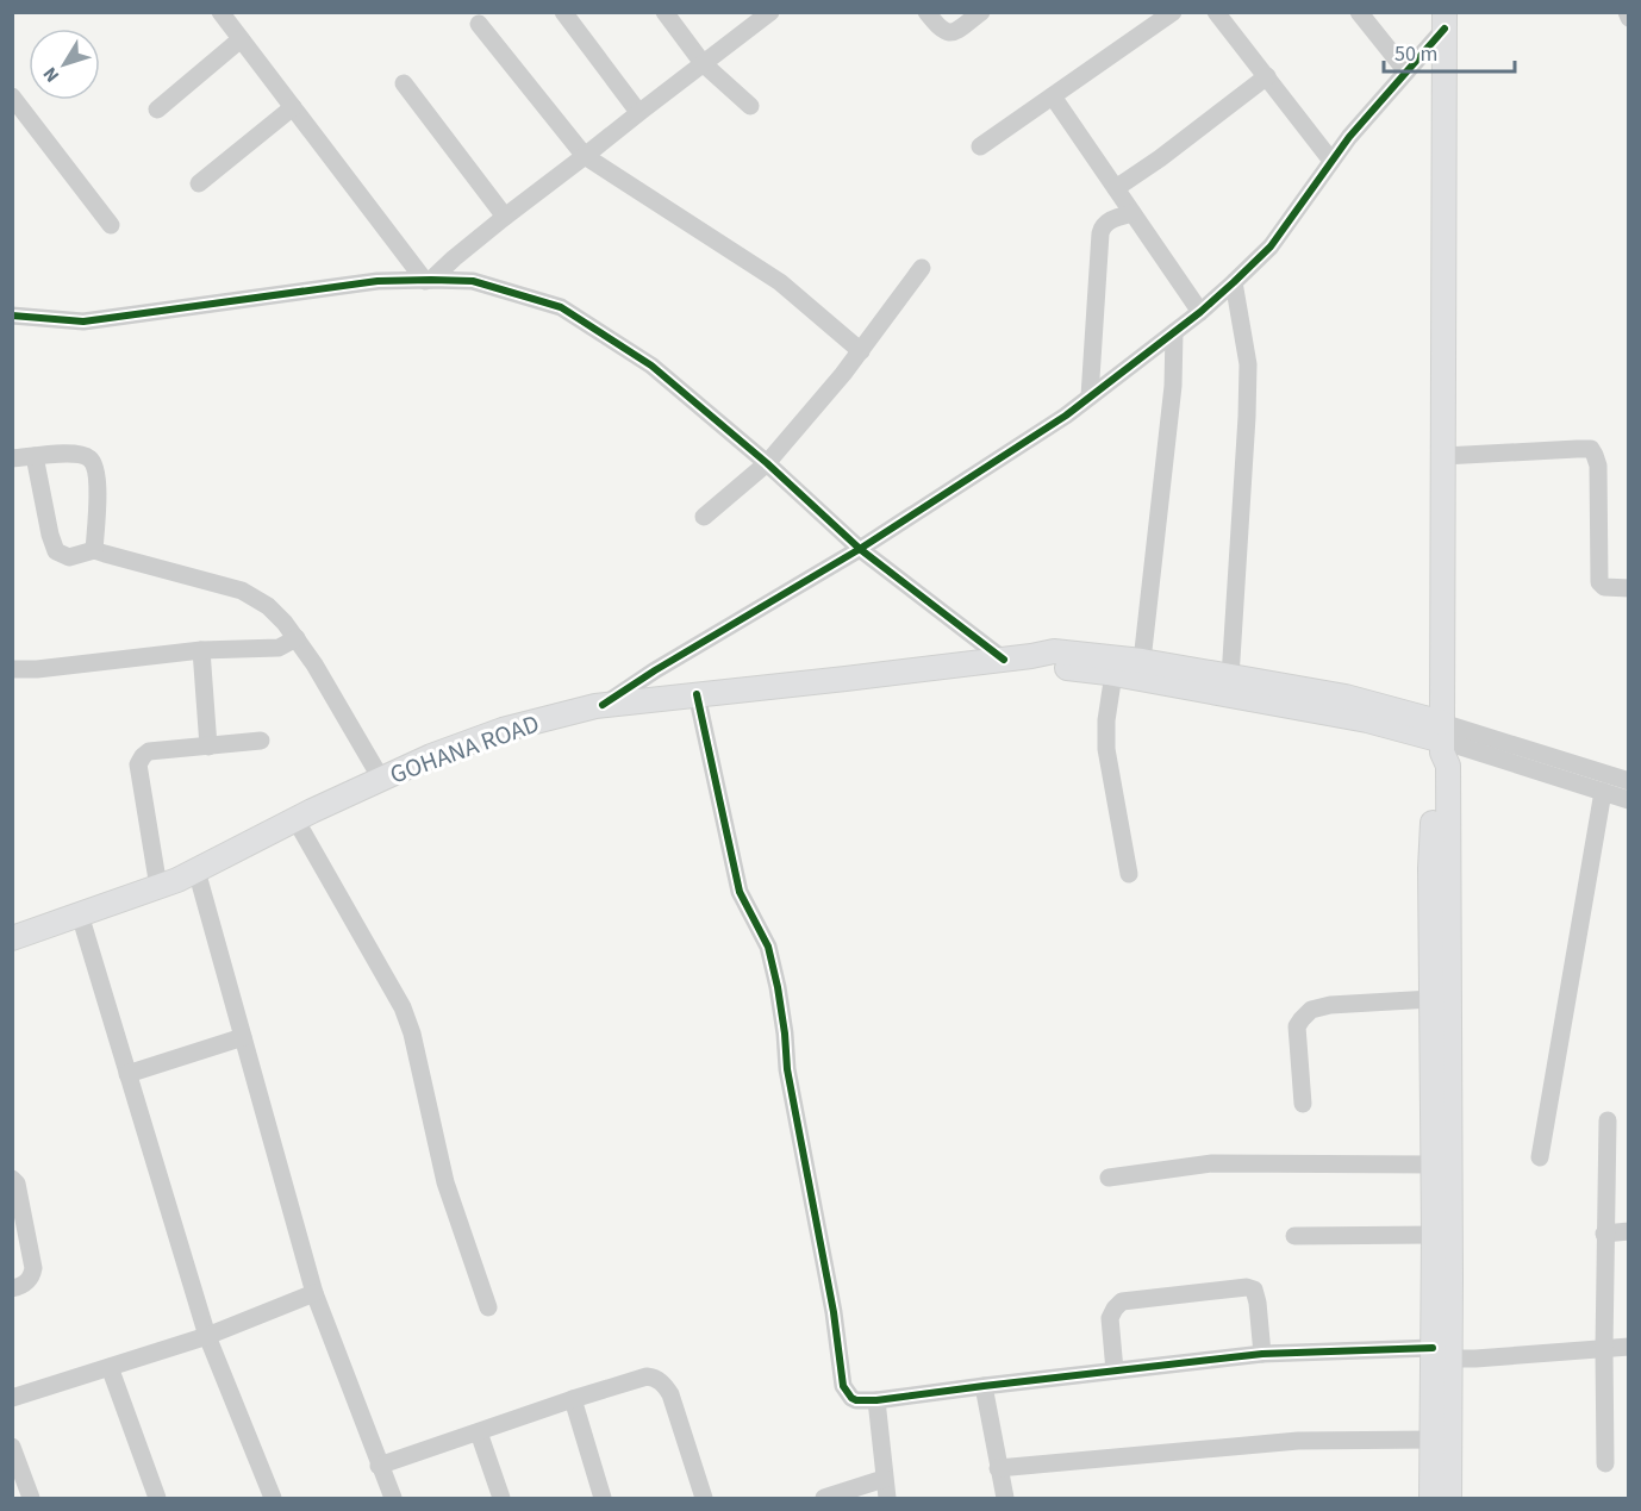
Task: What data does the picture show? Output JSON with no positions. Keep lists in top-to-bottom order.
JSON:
{
  "streets": {
    "main road": ["GOHANA ROAD"]
  },
  "scale_bar": "50 m",
  "north": "bottom left"
}
